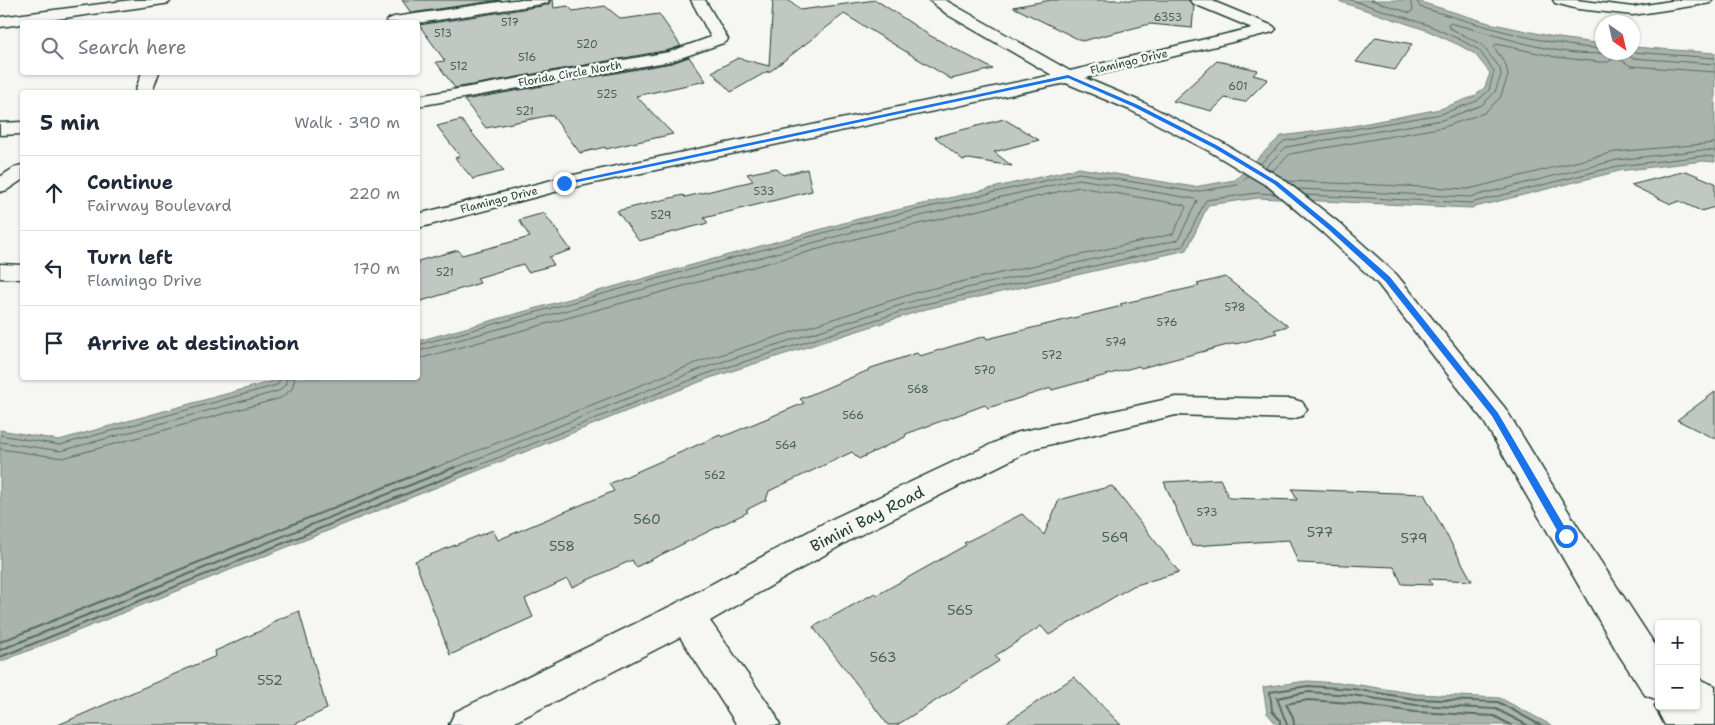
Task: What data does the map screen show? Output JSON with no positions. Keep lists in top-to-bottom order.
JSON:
{
  "streets": {
    "street": ["Flamingo Drive", "Florida Circle North", "Bimini Bay Road"]
  },
  "house_numbers": [
    "6353",
    "517",
    "513",
    "520",
    "516",
    "512",
    "601",
    "525",
    "521",
    "533",
    "529",
    "521",
    "578",
    "576",
    "574",
    "572",
    "570",
    "568",
    "566",
    "564",
    "562",
    "573",
    "560",
    "577",
    "569",
    "579",
    "558",
    "565",
    "563",
    "552"
  ],
  "north": "bottom right",
  "page": {
    "search": "Search here",
    "heading": ["5 min", "Walk · 390 m"],
    "list": [
      ["Continue", "Fairway Boulevard", "220 m"],
      ["Turn left", "Flamingo Drive", "170 m"],
      "Arrive at destination"
    ],
    "map_buttons": ["+", "−"]
  }
}
